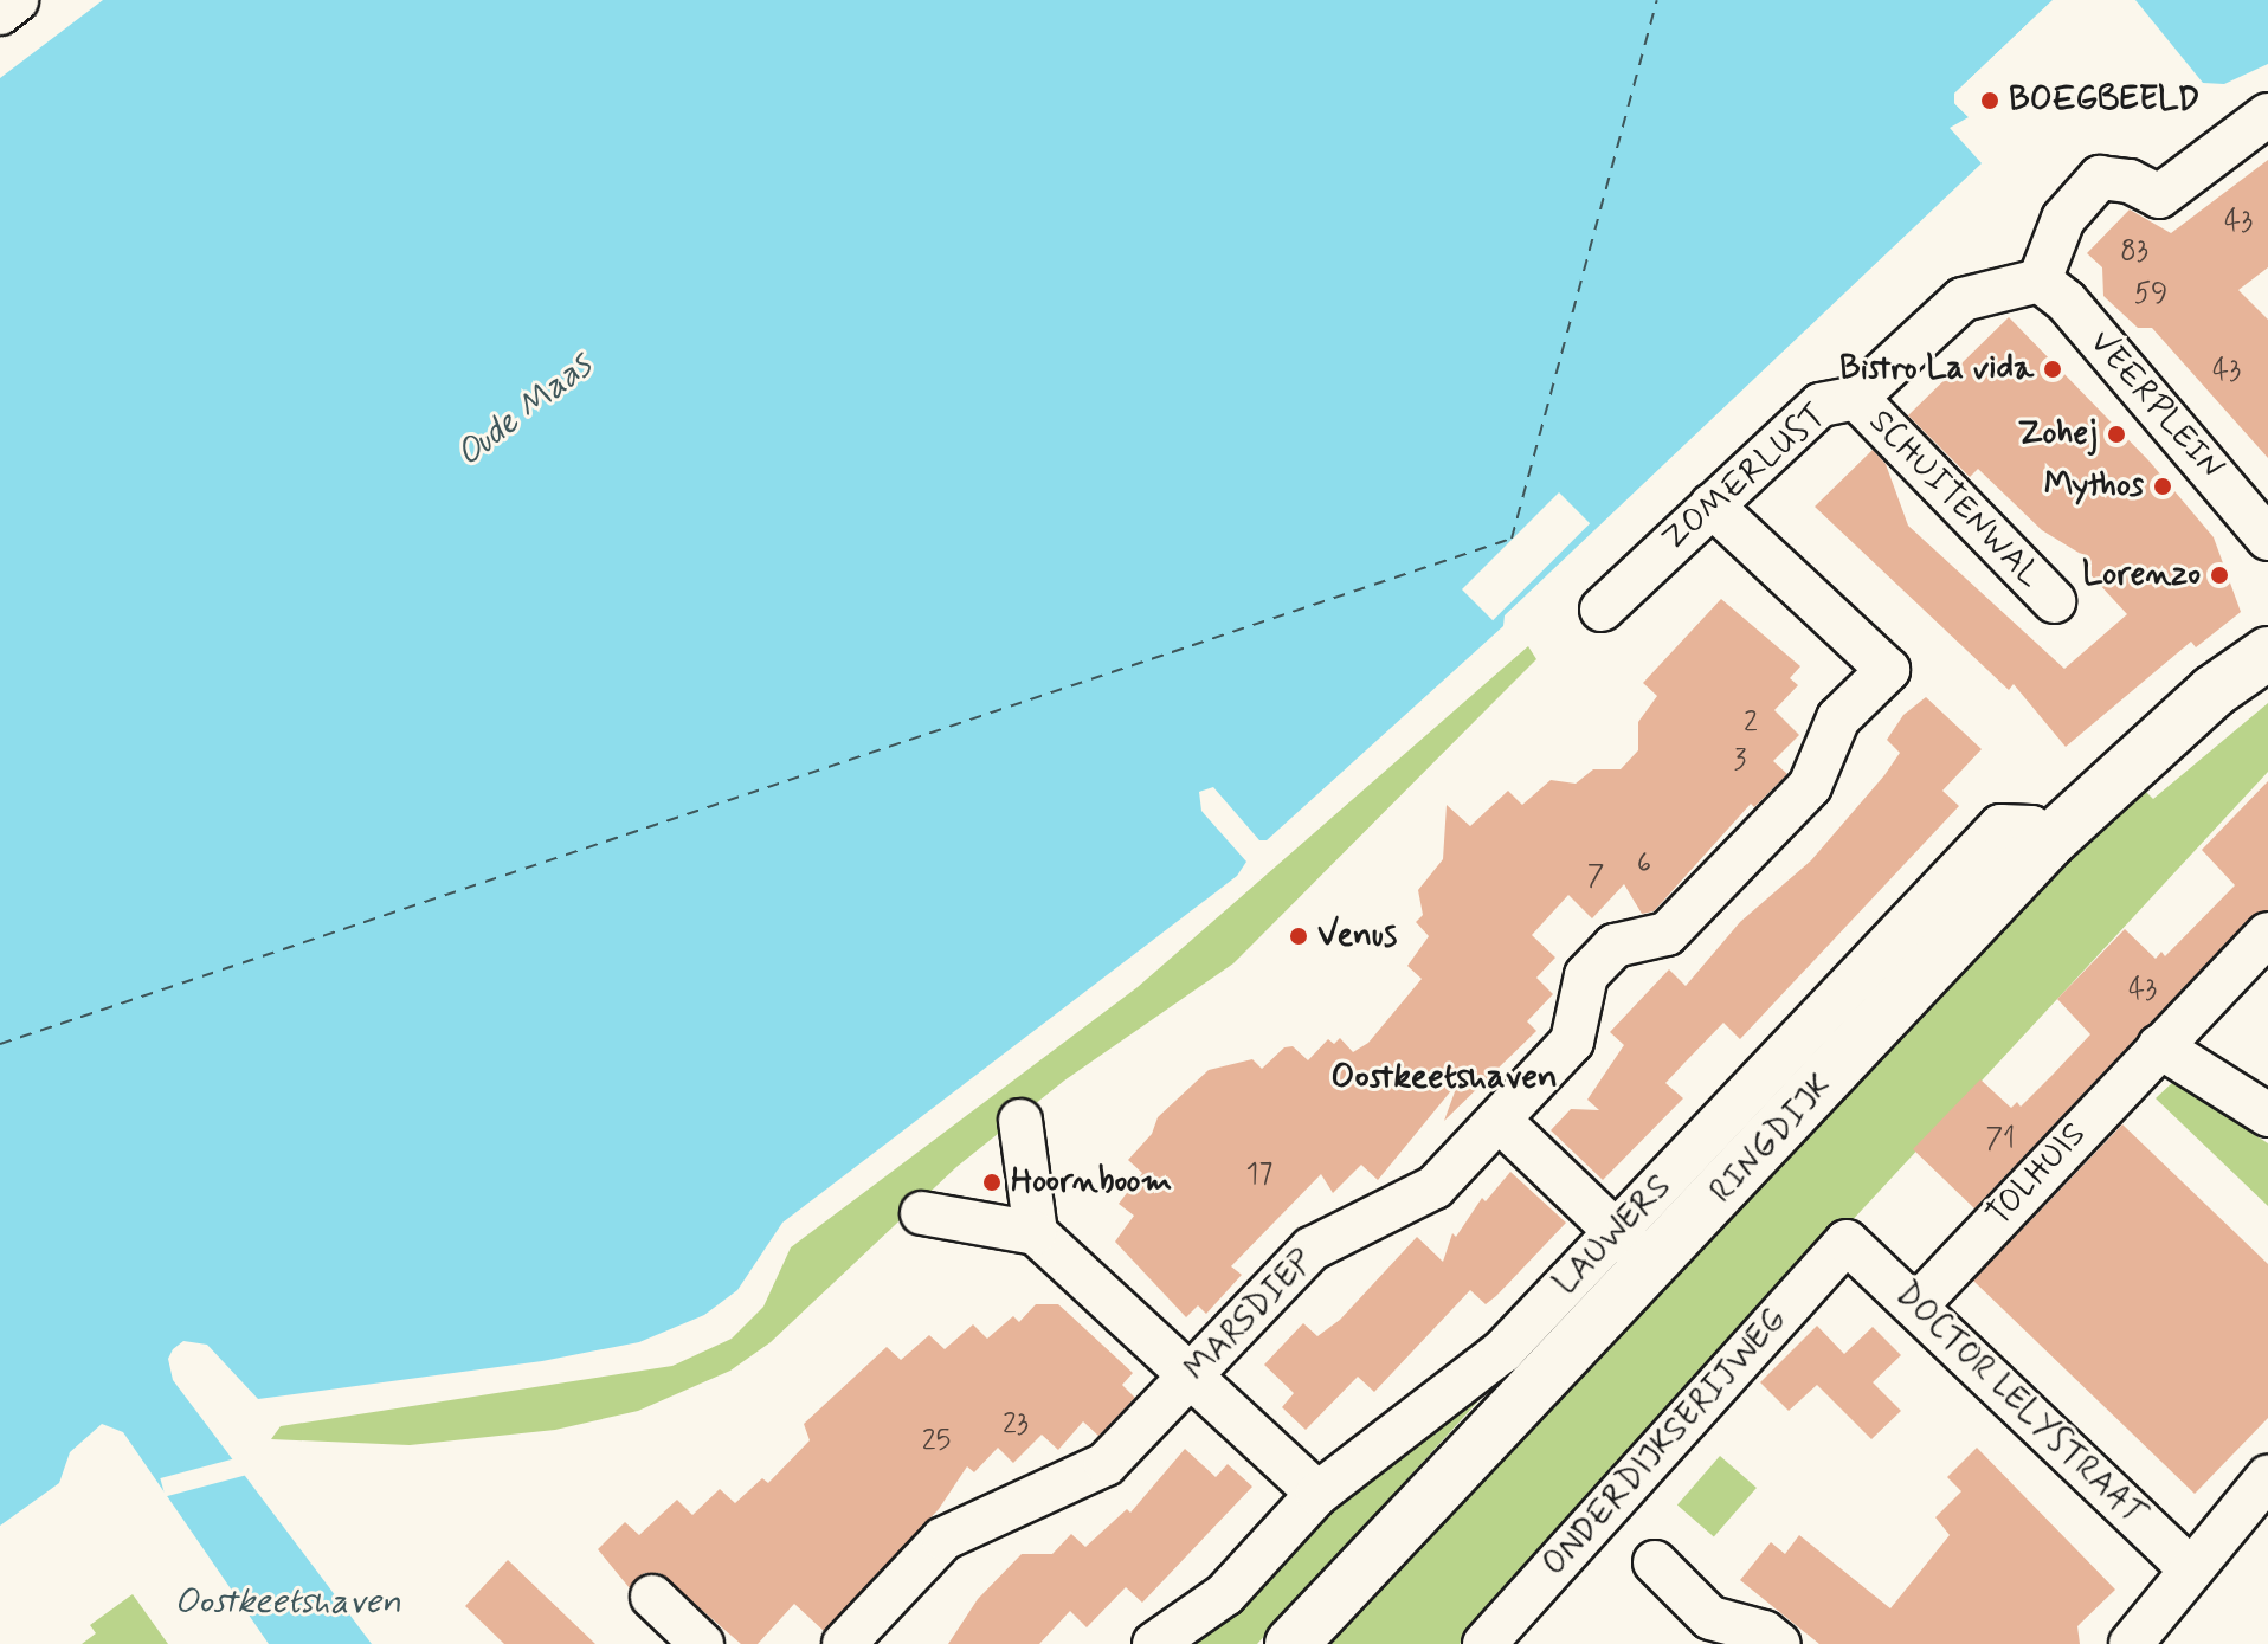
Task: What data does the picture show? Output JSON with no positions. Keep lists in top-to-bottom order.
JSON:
{
  "streets": {
    "main road": ["RINGDIJK"],
    "street": [
      "VEERPLEIN",
      "ZOMERLUST",
      "SCHUITENWAL",
      "TOLHUIS",
      "LAUWERS",
      "MARSDIEP",
      "DOCTOR LELYSTRAAT",
      "ONDERDIJKSERIJWEG"
    ]
  },
  "crossings": [
    ["VEERPLEIN", "ZOMERLUST"],
    ["ZOMERLUST", "SCHUITENWAL"],
    ["ZOMERLUST", "MARSDIEP"],
    ["RINGDIJK", "LAUWERS"],
    ["TOLHUIS", "DOCTOR LELYSTRAAT"],
    ["DOCTOR LELYSTRAAT", "ONDERDIJKSERIJWEG"]
  ],
  "districts": ["Oostkeetshaven"],
  "water": ["Oude Maas", "Oostkeetshaven"],
  "places": [
    "BOEGBEELD",
    "Bistro La vida",
    "Zohej",
    "Mythos",
    "Lorenzo",
    "Venus",
    "Hoornboom"
  ],
  "house_numbers": [
    "43",
    "83",
    "59",
    "43",
    "2",
    "3",
    "6",
    "7",
    "43",
    "71",
    "17",
    "23",
    "25"
  ]
}
